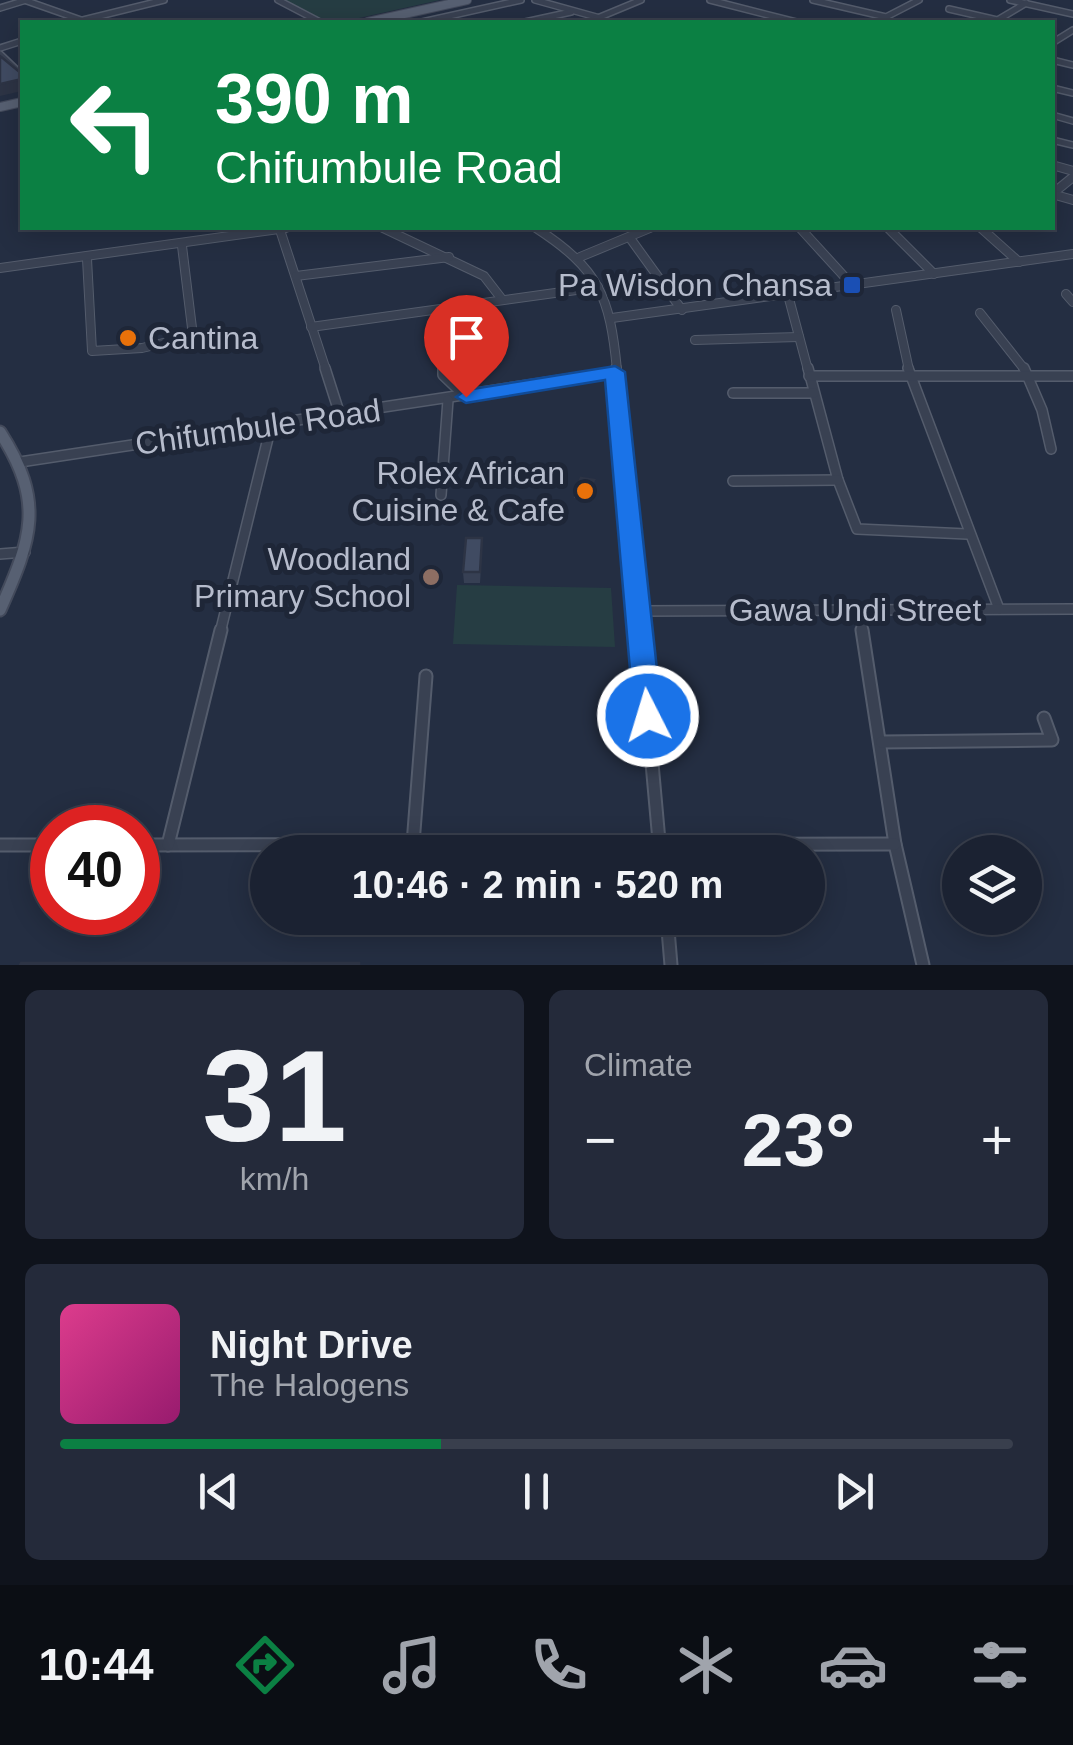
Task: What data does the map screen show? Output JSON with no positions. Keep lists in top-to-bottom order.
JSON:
{
  "streets": {
    "street": ["Chifumbule Road", "Gawa Undi Street"]
  },
  "places": {
    "transit": ["Pa Wisdon Chansa"],
    "other": ["Cantina", "Rolex African Cuisine & Cafe", "Woodland Primary School"]
  },
  "page": {
    "turn": ["390 m", "Chifumbule Road"],
    "limit": "40",
    "trip": "10:46 · 2 min · 520 m",
    "tile": [
      ["31", "km/h"],
      "Climate"
    ],
    "heat": ["−", "23°", "+"],
    "song": ["Night Drive", "The Halogens"],
    "tabs": "10:44"
  }
}
